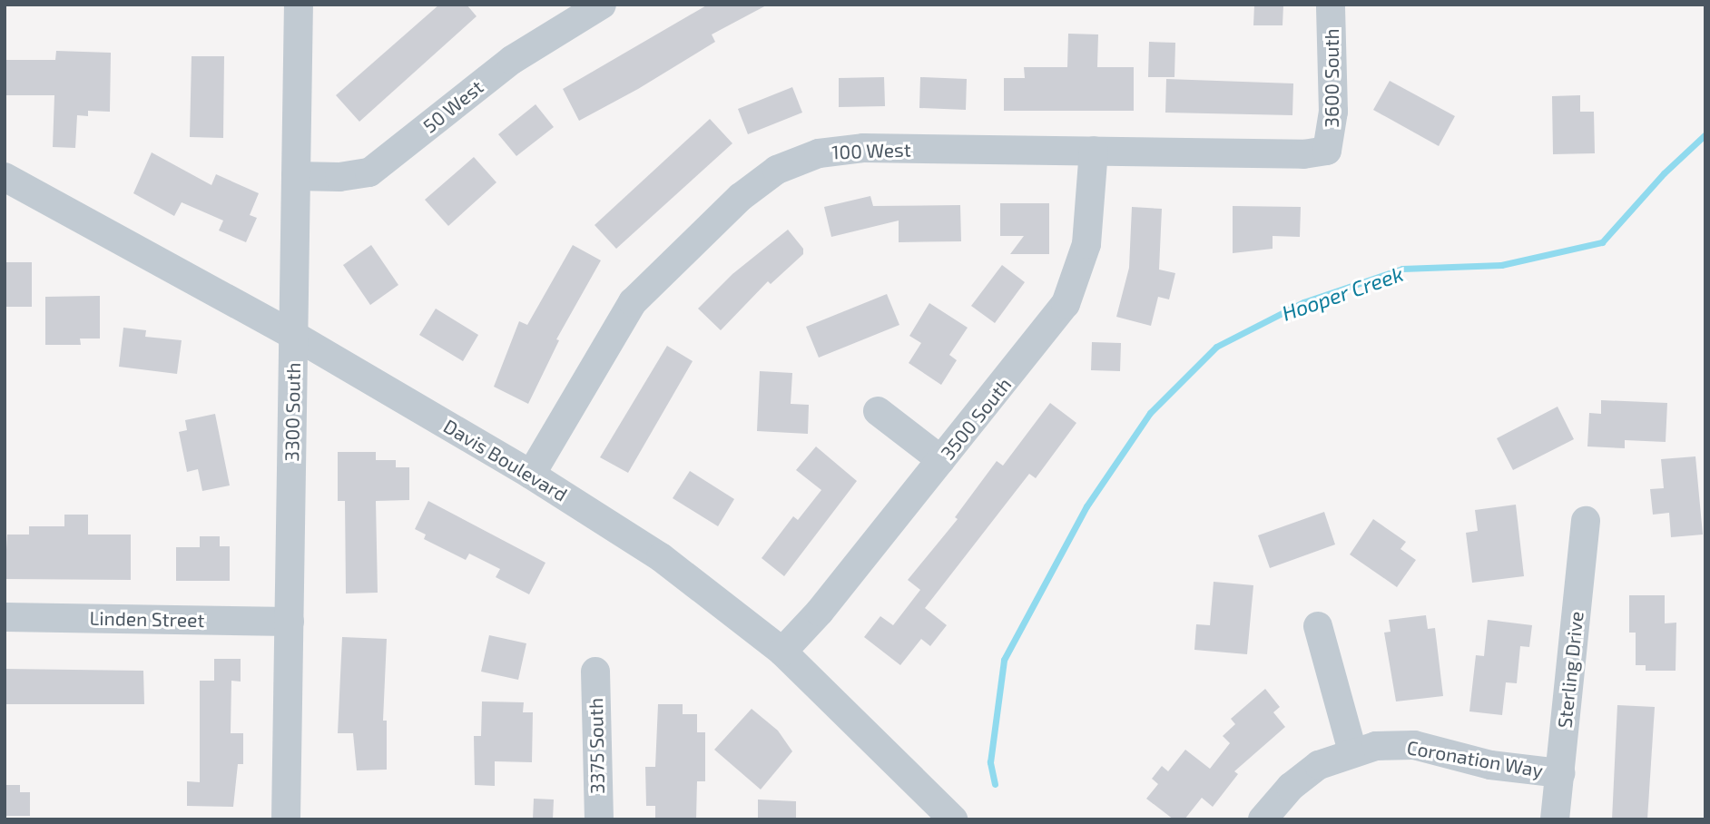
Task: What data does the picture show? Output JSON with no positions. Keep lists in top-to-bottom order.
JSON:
{
  "streets": {
    "street": [
      "3600 South",
      "50 West",
      "100 West",
      "3300 South",
      "3500 South",
      "Davis Boulevard",
      "Linden Street",
      "Sterling Drive",
      "3375 South",
      "Coronation Way"
    ]
  },
  "crossings": [
    ["3600 South", "100 West"],
    ["50 West", "3300 South"],
    ["100 West", "3500 South"],
    ["100 West", "Davis Boulevard"],
    ["3300 South", "Davis Boulevard"],
    ["3300 South", "Linden Street"],
    ["3500 South", "Davis Boulevard"],
    ["Sterling Drive", "Coronation Way"]
  ],
  "water": ["Hooper Creek"]
}
